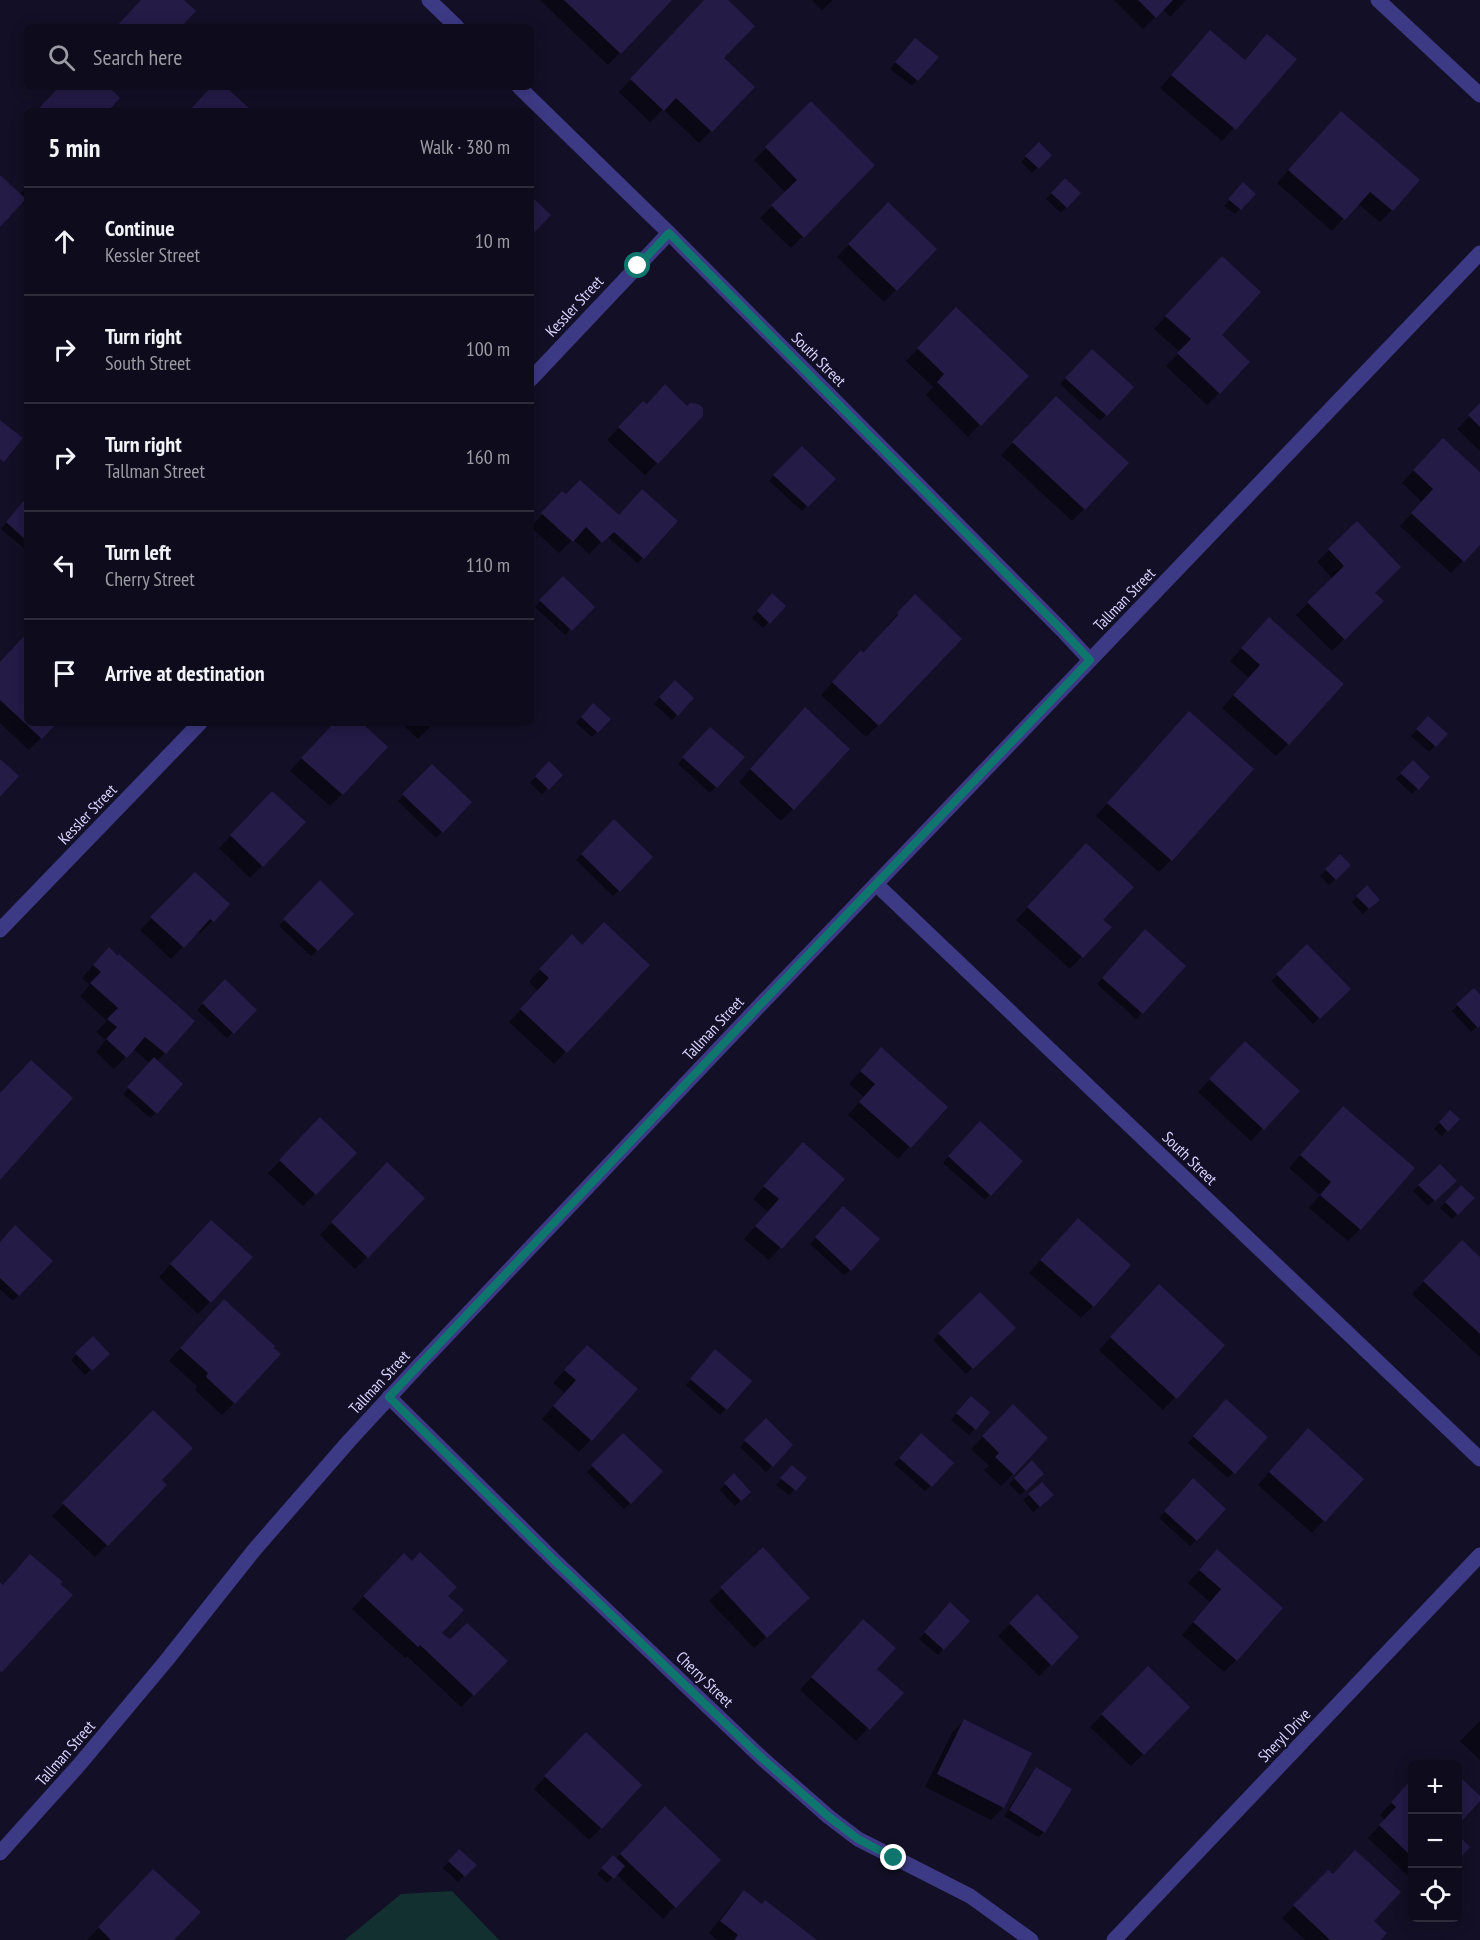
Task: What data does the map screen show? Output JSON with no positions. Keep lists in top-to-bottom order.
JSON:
{
  "streets": {
    "street": [
      "Kessler Street",
      "South Street",
      "Tallman Street",
      "Cherry Street",
      "Sheryl Drive"
    ]
  },
  "crossings": [
    ["Kessler Street", "South Street"],
    ["South Street", "Tallman Street"],
    ["Tallman Street", "Cherry Street"]
  ],
  "page": {
    "search": "Search here",
    "heading": ["5 min", "Walk · 380 m"],
    "list": [
      ["Continue", "Kessler Street", "10 m"],
      ["Turn right", "South Street", "100 m"],
      ["Turn right", "Tallman Street", "160 m"],
      ["Turn left", "Cherry Street", "110 m"],
      "Arrive at destination"
    ],
    "map_buttons": ["+", "−"]
  }
}
